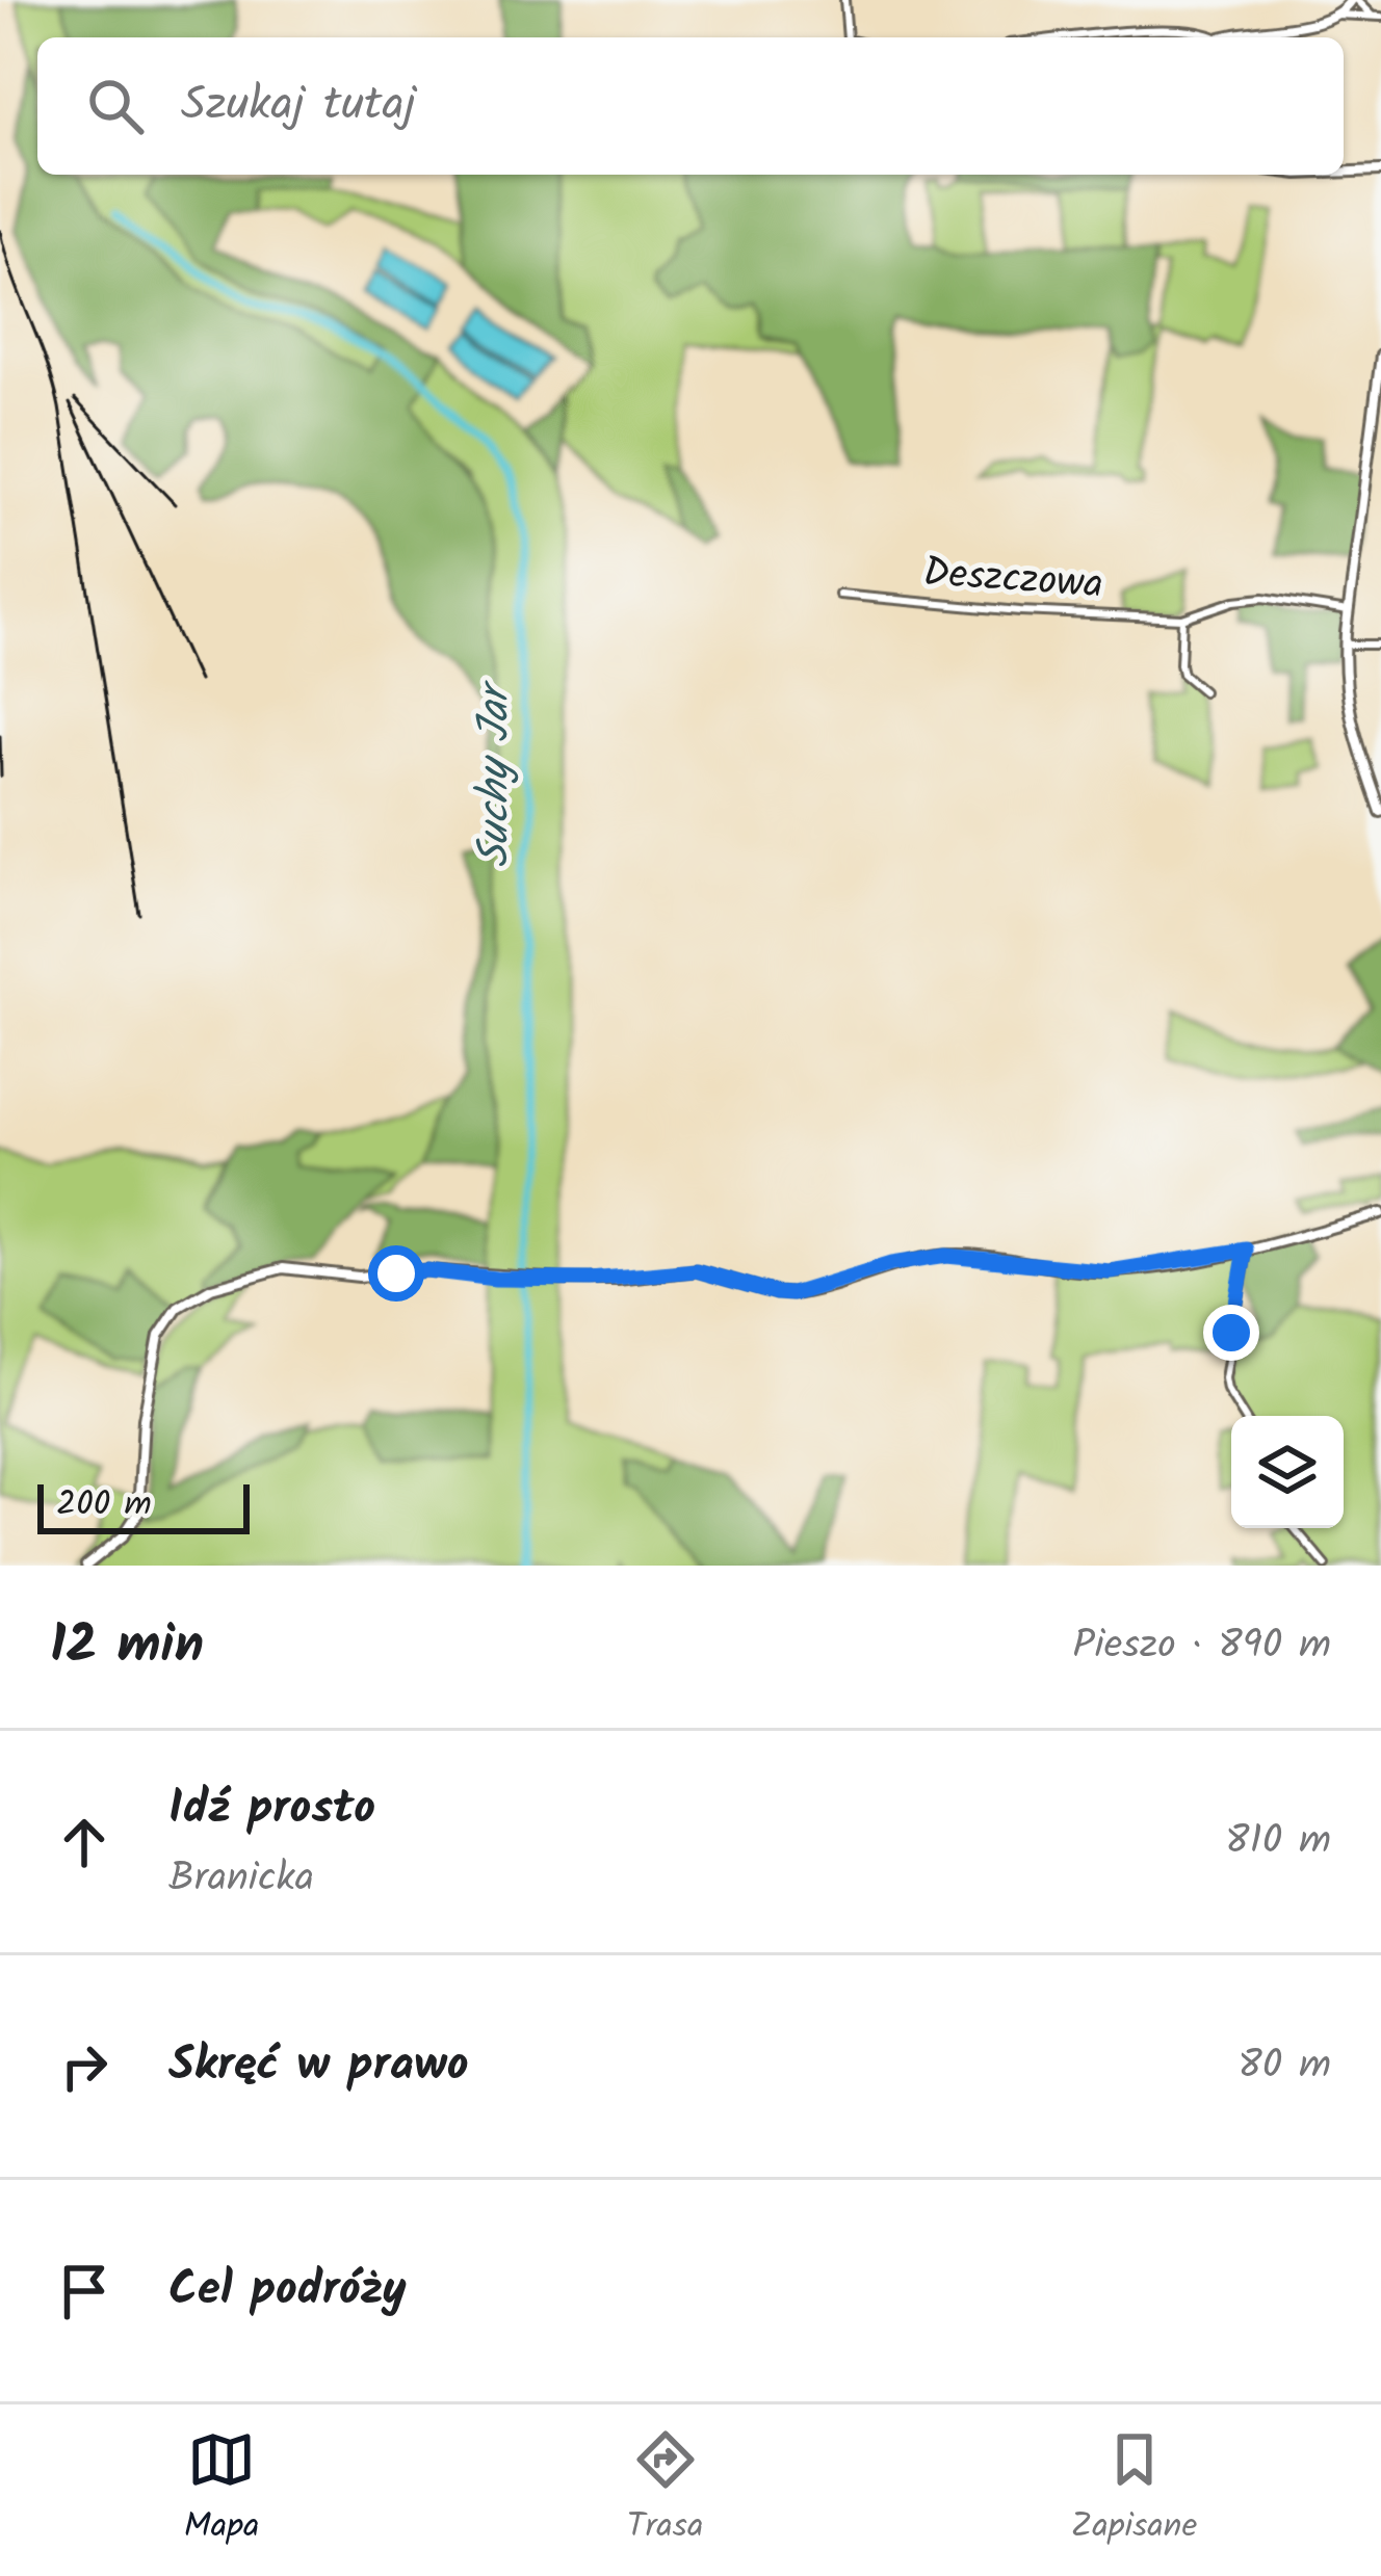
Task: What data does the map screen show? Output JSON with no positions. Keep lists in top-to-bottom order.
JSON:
{
  "streets": {
    "street": ["Deszczowa"]
  },
  "water": ["Suchy Jar"],
  "scale_bar": "200 m",
  "page": {
    "search": "Szukaj tutaj",
    "scale": "200 m",
    "heading": ["12 min", "Pieszo · 890 m"],
    "list": [
      ["Idź prosto", "Branicka", "810 m"],
      ["Skręć w prawo", "80 m"],
      "Cel podróży"
    ],
    "nav": ["Mapa", "Trasa", "Zapisane"]
  }
}
